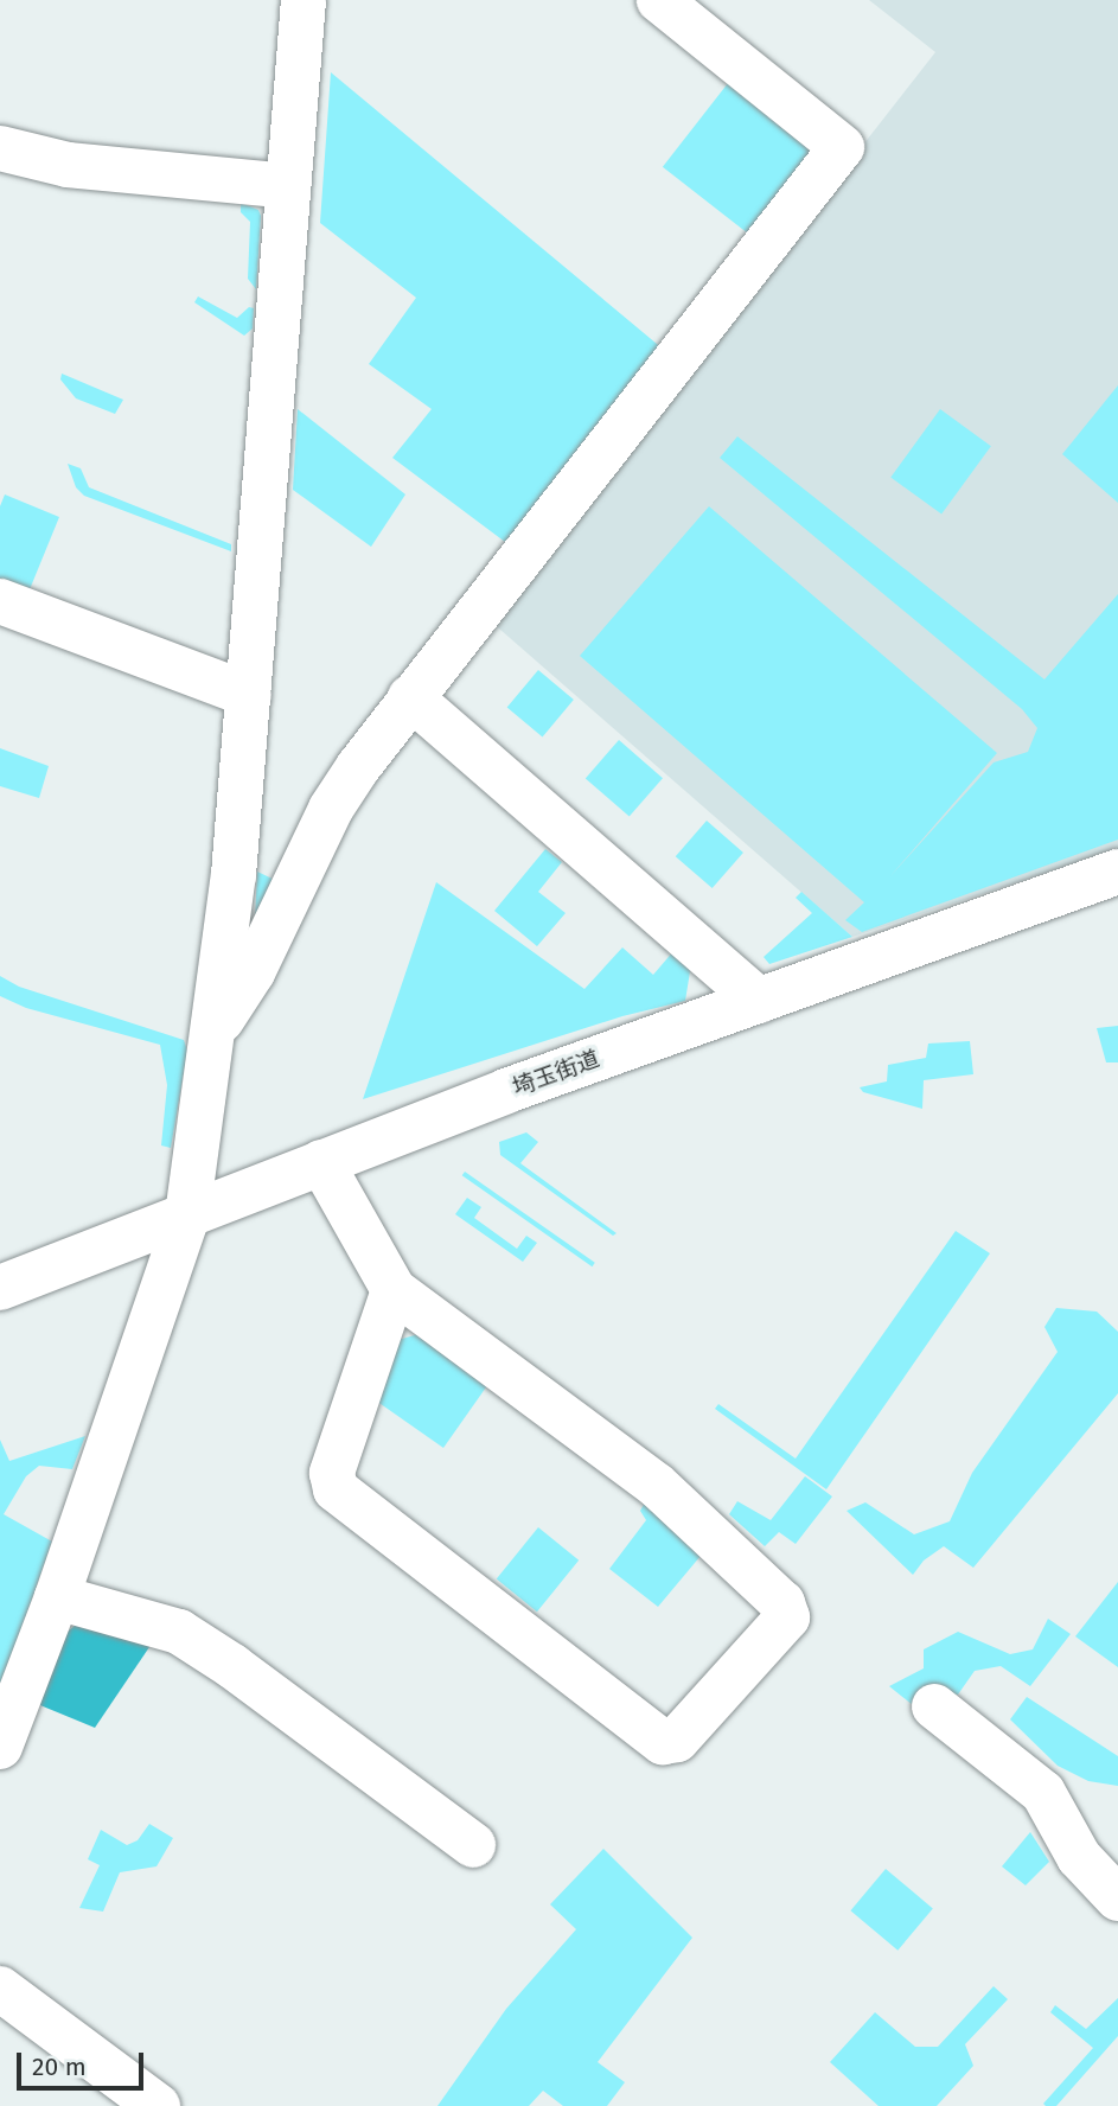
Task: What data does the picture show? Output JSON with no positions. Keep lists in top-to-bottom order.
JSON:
{
  "streets": {
    "street": ["埼玉街道"]
  },
  "scale_bar": "20 m"
}
